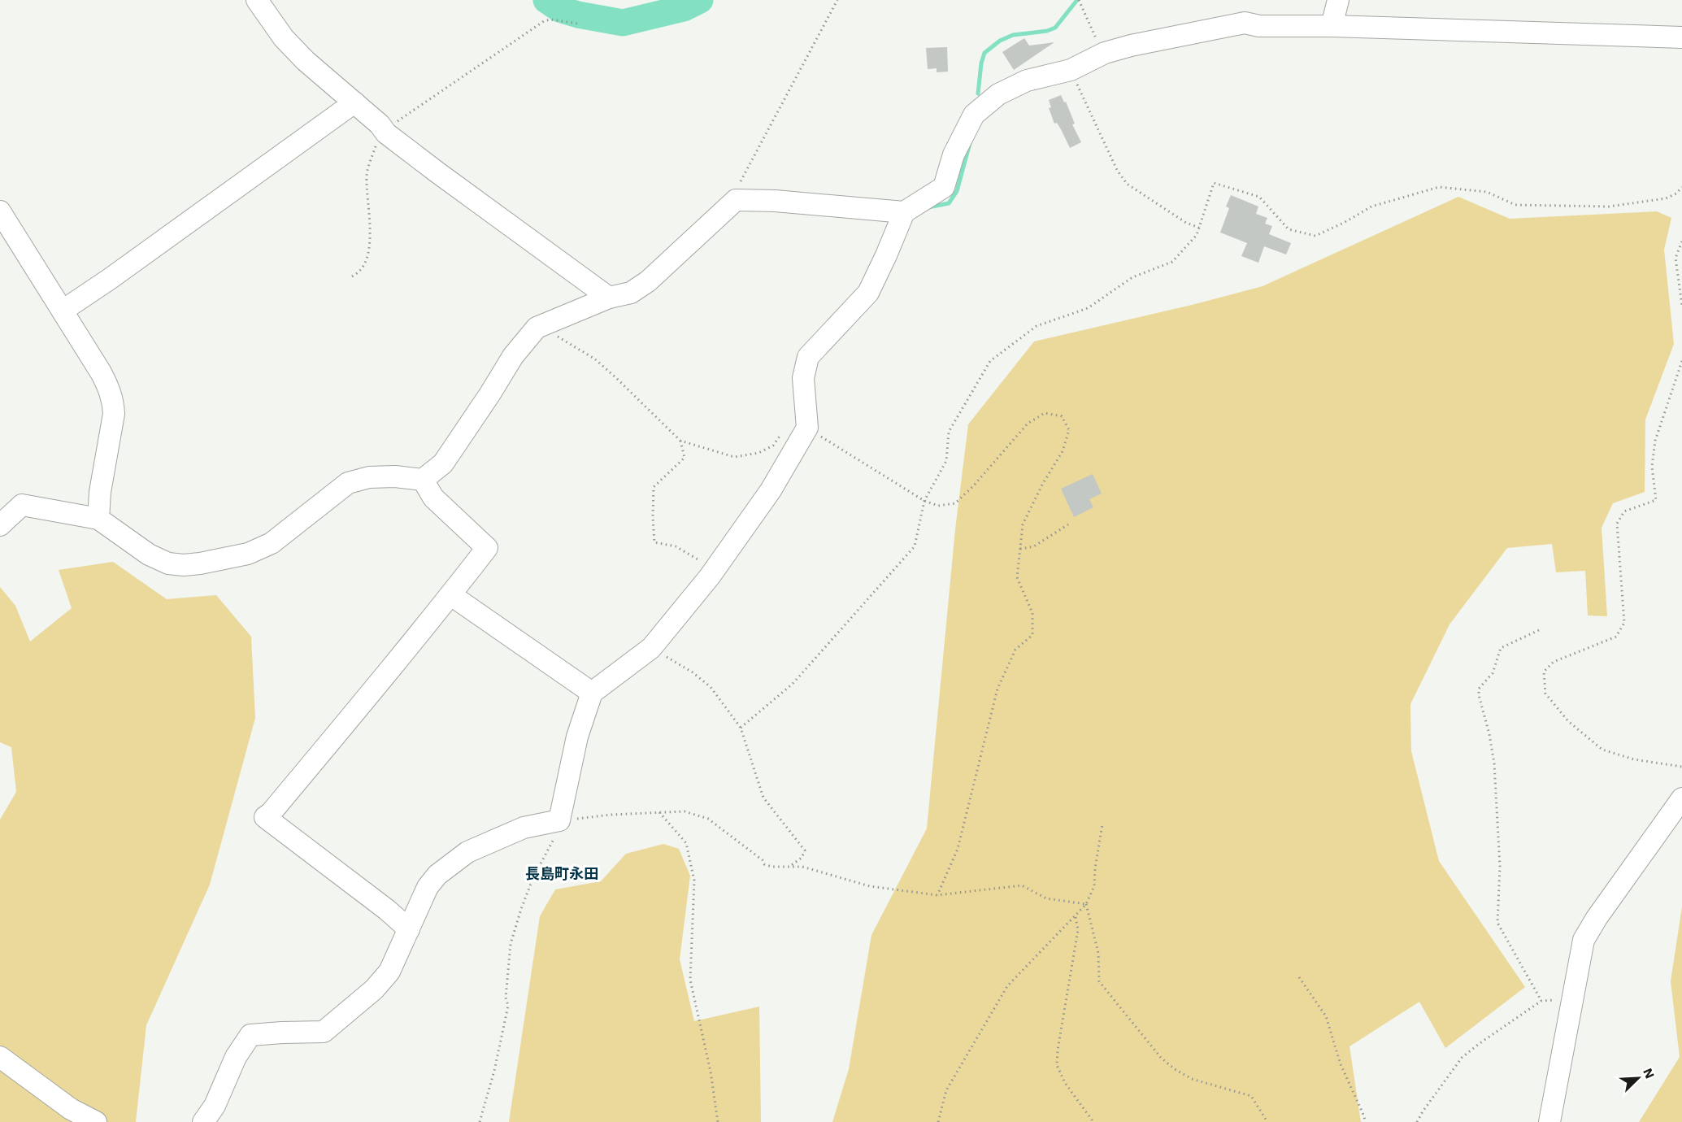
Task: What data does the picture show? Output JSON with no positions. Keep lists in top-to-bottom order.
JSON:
{
  "districts": ["長島町永田"],
  "north": "top right"
}
